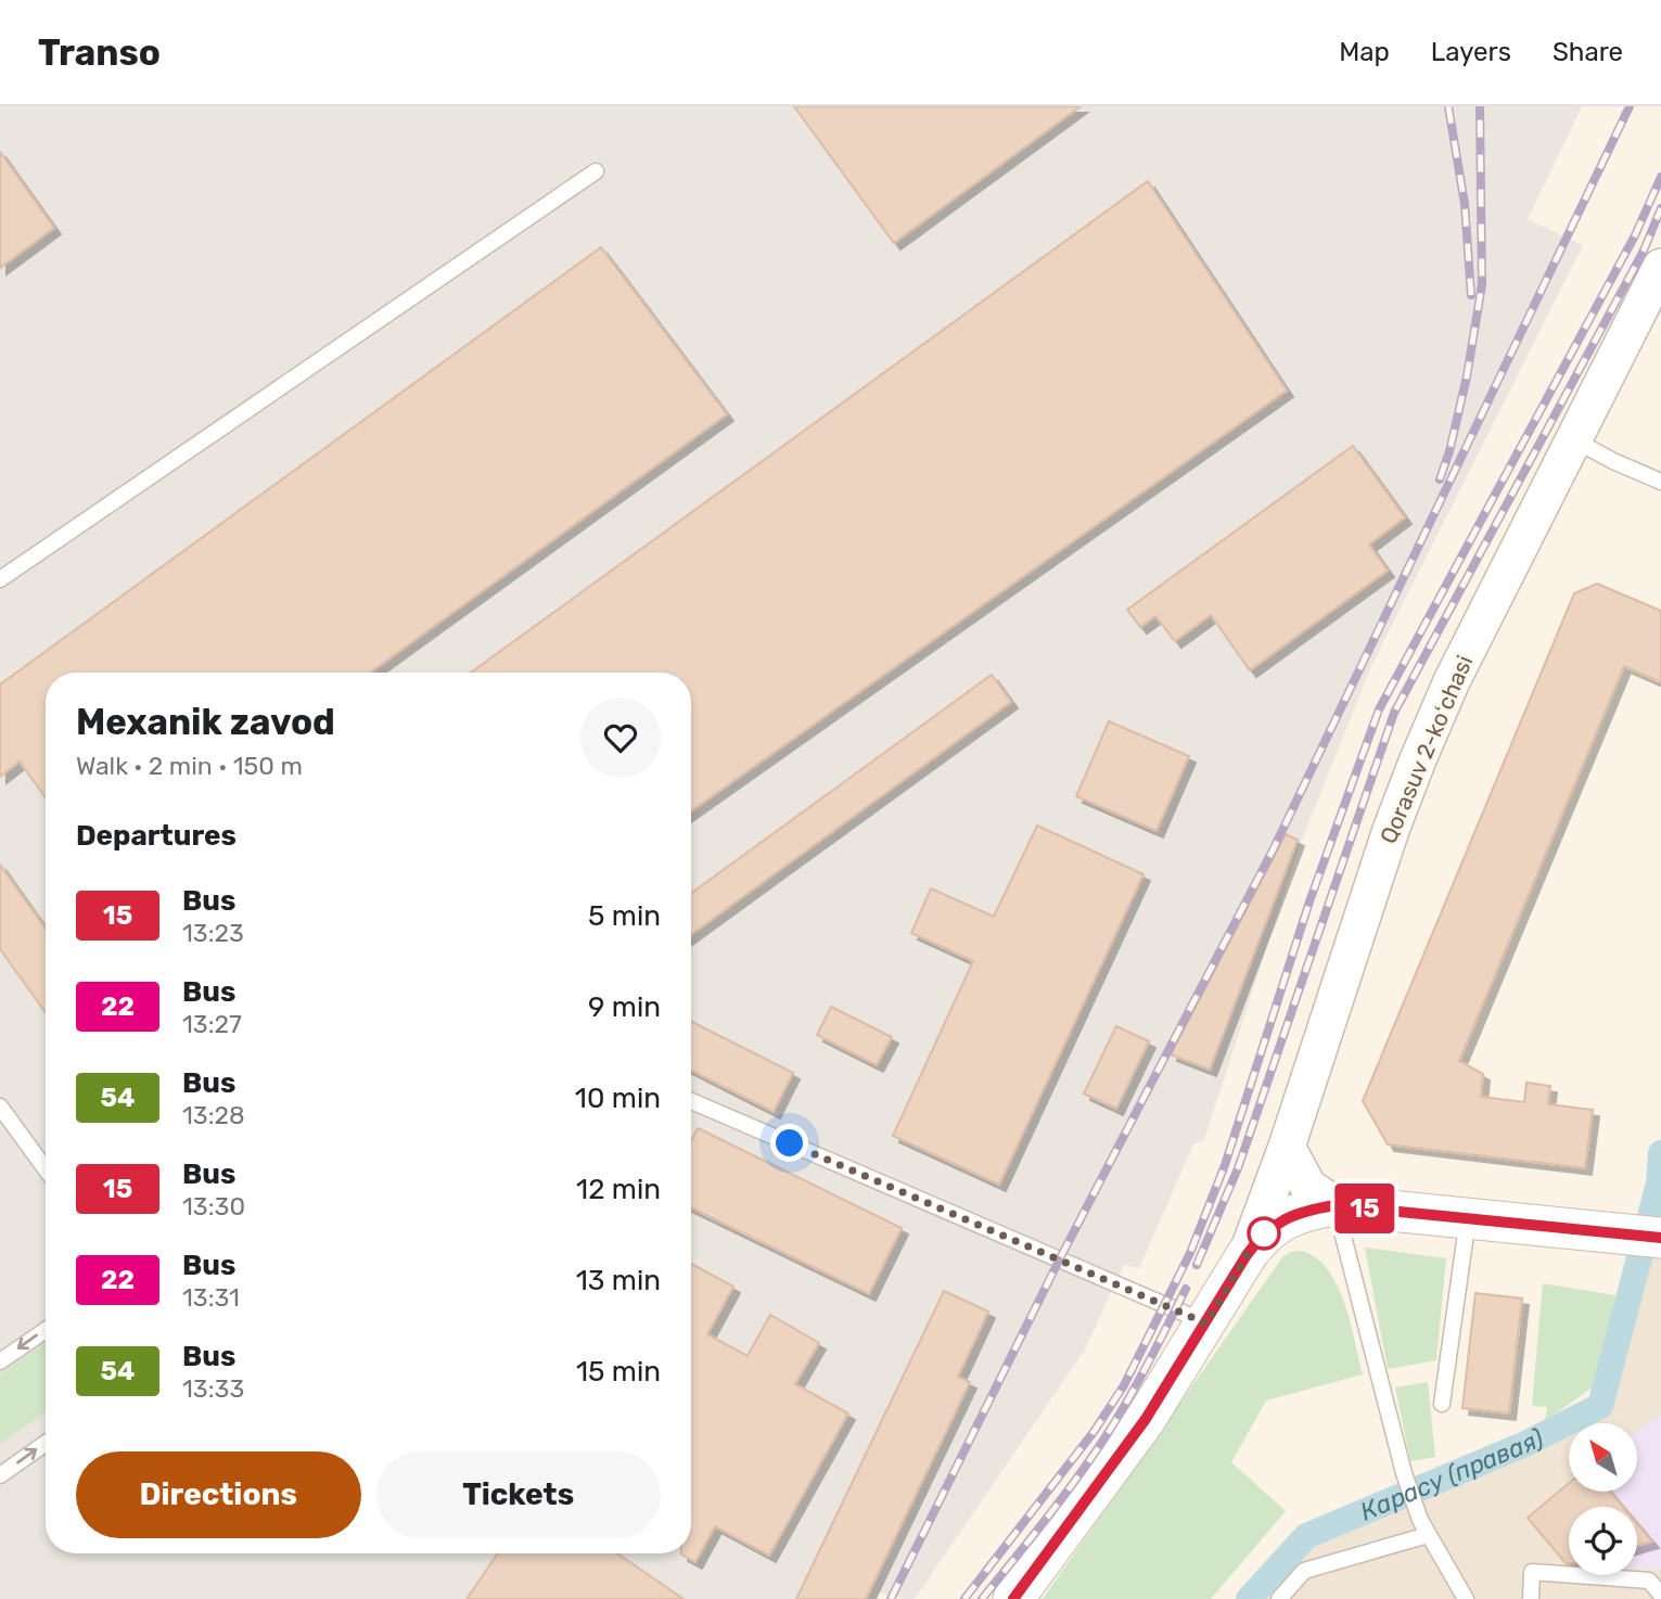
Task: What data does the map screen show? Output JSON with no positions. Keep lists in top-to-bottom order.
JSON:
{
  "streets": {
    "street": ["Qorasuv 2-koʻchasi"]
  },
  "water": ["Карасу (правая)"],
  "lines": ["bus line 15"],
  "north": "top left",
  "page": {
    "header": "Transo",
    "nav": ["Map", "Layers", "Share"],
    "on_map": "15",
    "heading": [
      ["Mexanik zavod", "Walk · 2 min · 150 m"],
      "Departures"
    ],
    "list": [
      {
        "mark": "15",
        "name": "Bus",
        "note": "13:23",
        "value": "5 min"
      },
      {
        "mark": "22",
        "name": "Bus",
        "note": "13:27",
        "value": "9 min"
      },
      {
        "mark": "54",
        "name": "Bus",
        "note": "13:28",
        "value": "10 min"
      },
      {
        "mark": "15",
        "name": "Bus",
        "note": "13:30",
        "value": "12 min"
      },
      {
        "mark": "22",
        "name": "Bus",
        "note": "13:31",
        "value": "13 min"
      },
      {
        "mark": "54",
        "name": "Bus",
        "note": "13:33",
        "value": "15 min"
      }
    ],
    "buttons": ["Directions", "Tickets"]
  }
}
